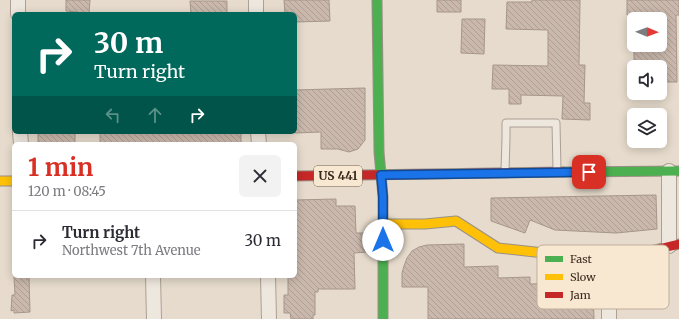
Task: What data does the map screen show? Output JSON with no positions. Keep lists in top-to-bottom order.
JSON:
{
  "streets": {
    "street": ["US 441"]
  },
  "legend": ["Fast", "Slow", "Jam"],
  "north": "right",
  "page": {
    "turn": ["30 m", "Turn right"],
    "heading": ["1 min", "120 m · 08:45"],
    "list": [
      {
        "name": "Turn right",
        "note": "Northwest 7th Avenue",
        "value": "30 m"
      }
    ]
  }
}
